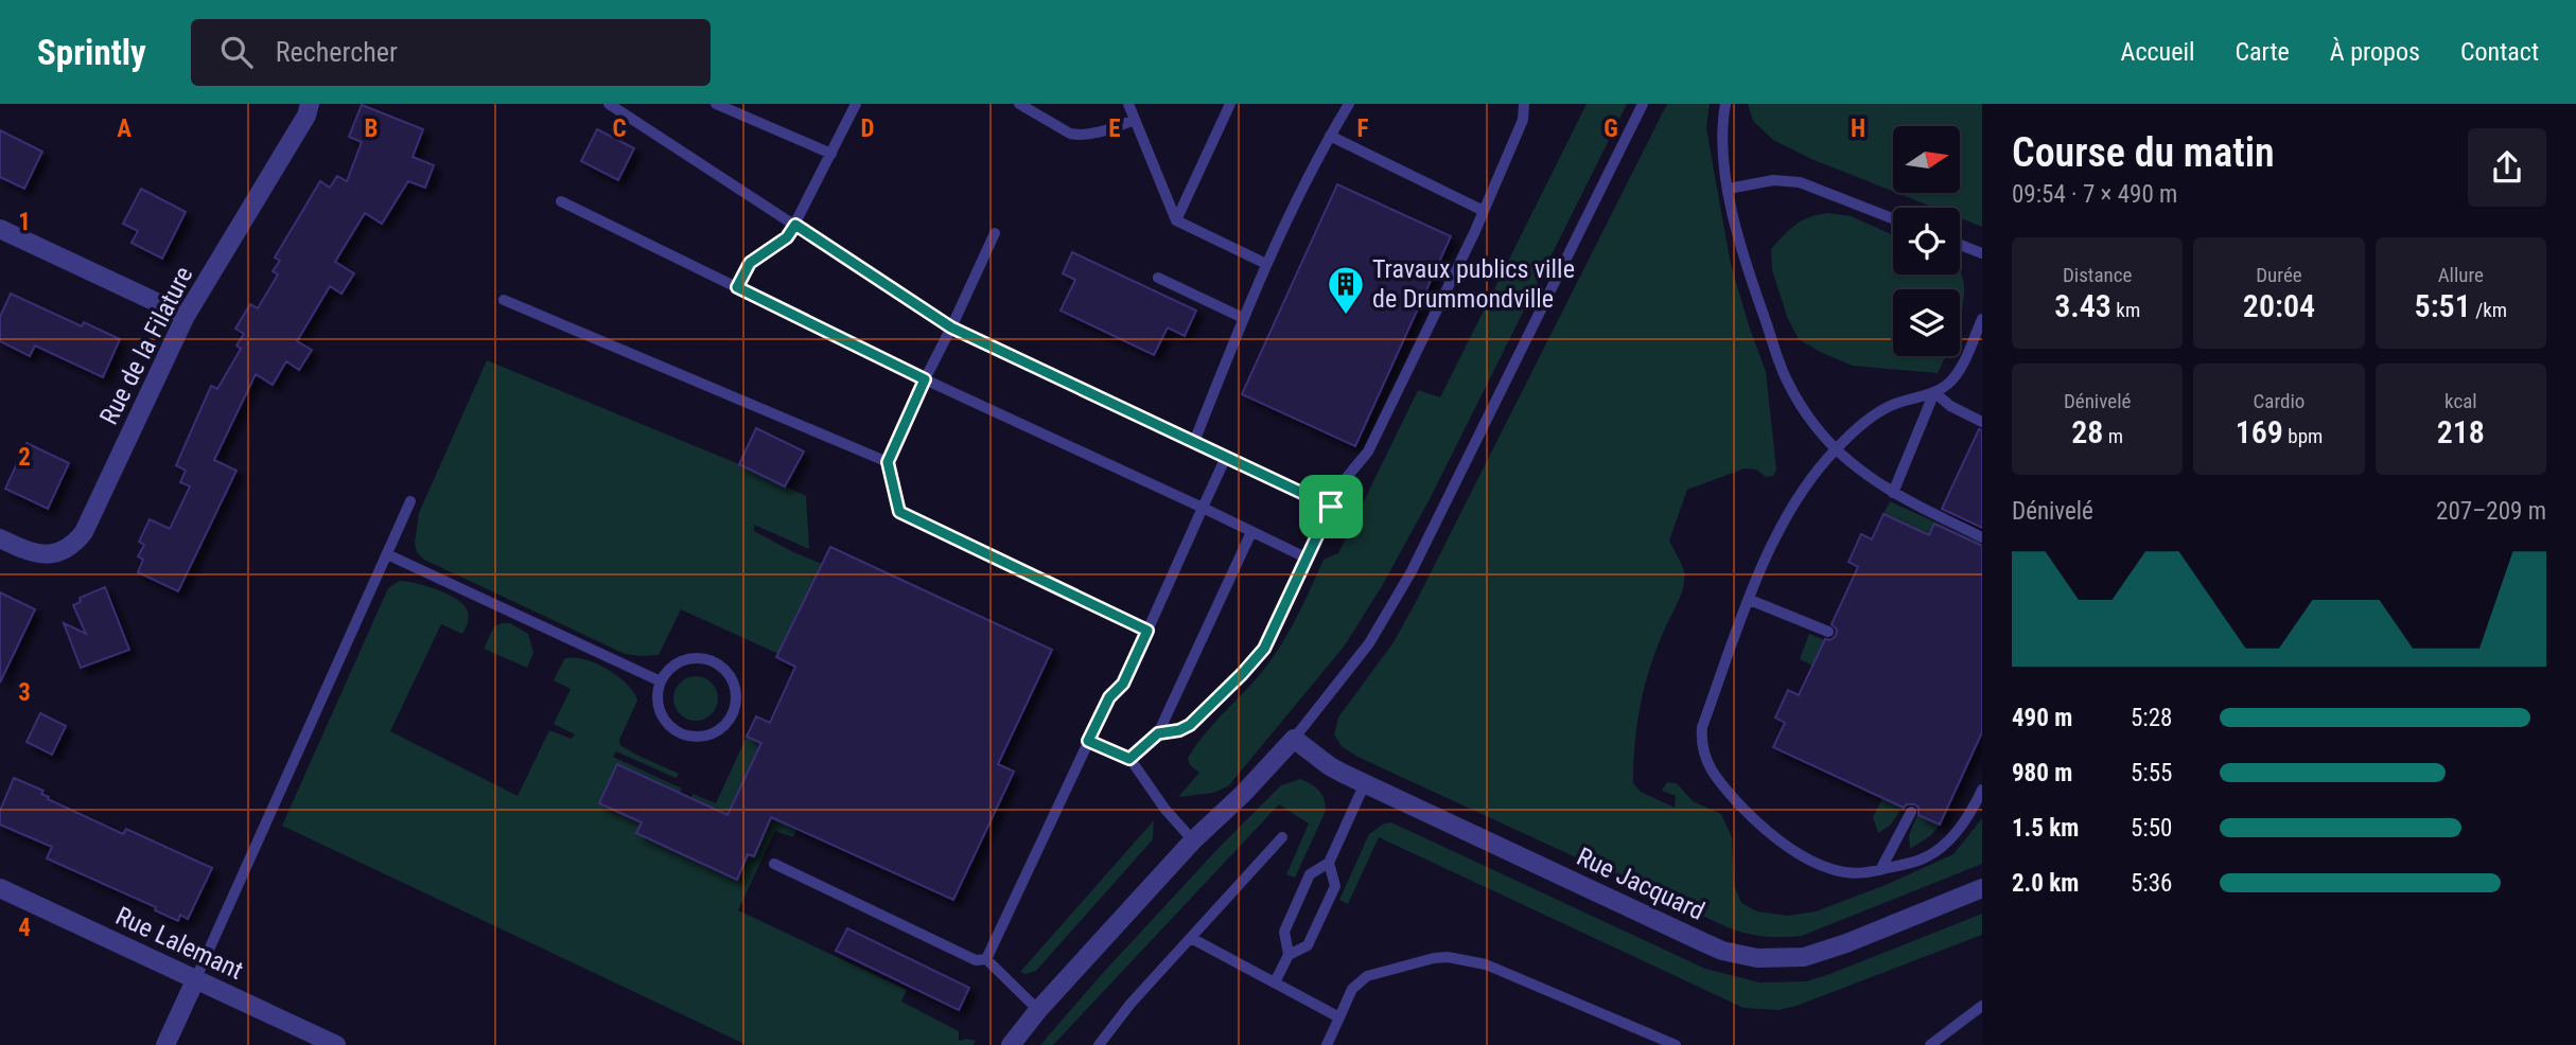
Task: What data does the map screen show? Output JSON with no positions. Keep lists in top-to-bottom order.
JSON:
{
  "streets": {
    "street": ["Rue de la Filature", "Rue Jacquard", "Rue Lalemant"]
  },
  "places": {
    "building": ["Travaux publics ville de Drummondville"]
  },
  "north": "right",
  "page": {
    "header": "Sprintly",
    "search": "Rechercher",
    "nav": [
      "Accueil",
      "Carte",
      "À propos",
      "Contact"
    ],
    "heading": ["Course du matin", "09:54 · 7 × 490 m"],
    "stats": [
      ["Distance", "3.43 km"],
      ["Durée", "20:04"],
      ["Allure", "5:51 /km"],
      ["Dénivelé", "28 m"],
      ["Cardio", "169 bpm"],
      ["kcal", "218"]
    ],
    "chart": ["Dénivelé", "207–209 m"],
    "list": [
      {
        "name": "490 m",
        "note": "5:28"
      },
      {
        "name": "980 m",
        "note": "5:55"
      },
      {
        "name": "1.5 km",
        "note": "5:50"
      },
      {
        "name": "2.0 km",
        "note": "5:36"
      }
    ]
  },
  "grid": {
    "columns": [
      "A",
      "B",
      "C",
      "D",
      "E",
      "F",
      "G",
      "H"
    ],
    "rows": [
      "1",
      "2",
      "3",
      "4"
    ]
  }
}
